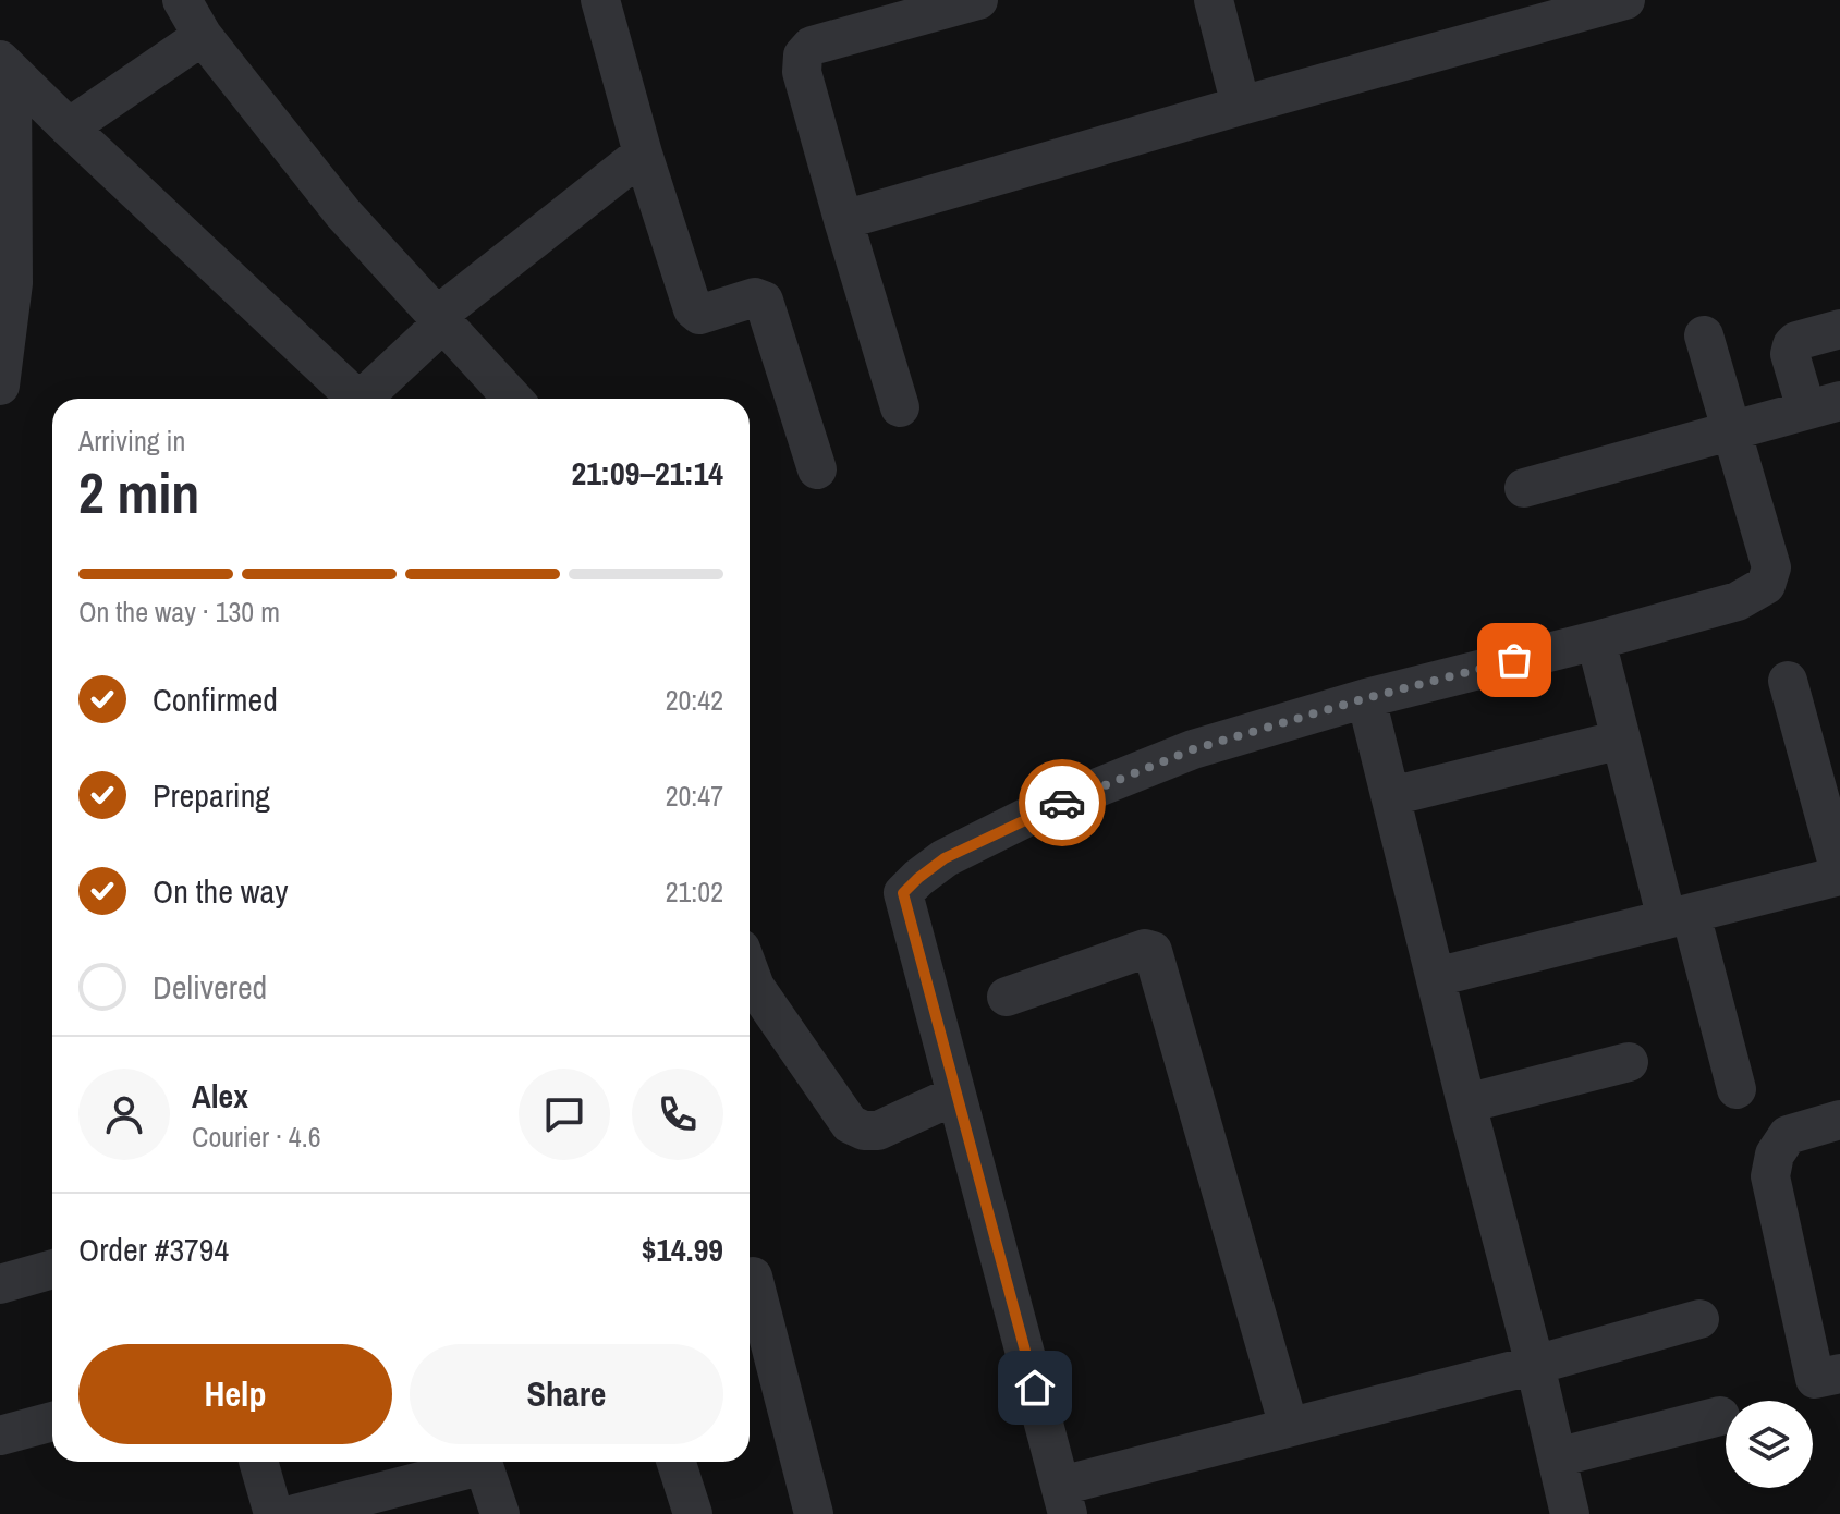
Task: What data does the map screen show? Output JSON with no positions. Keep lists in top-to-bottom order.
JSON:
{
  "page": {
    "heading": ["2 min", "Arriving in", "21:09–21:14"],
    "panel": [
      "Alex",
      "Courier · 4.6",
      "Order #3794",
      "$14.99"
    ],
    "bar": "On the way · 130 m",
    "list": [
      ["Confirmed", "20:42"],
      ["Preparing", "20:47"],
      ["On the way", "21:02"],
      "Delivered"
    ],
    "buttons": ["Help", "Share"]
  }
}
